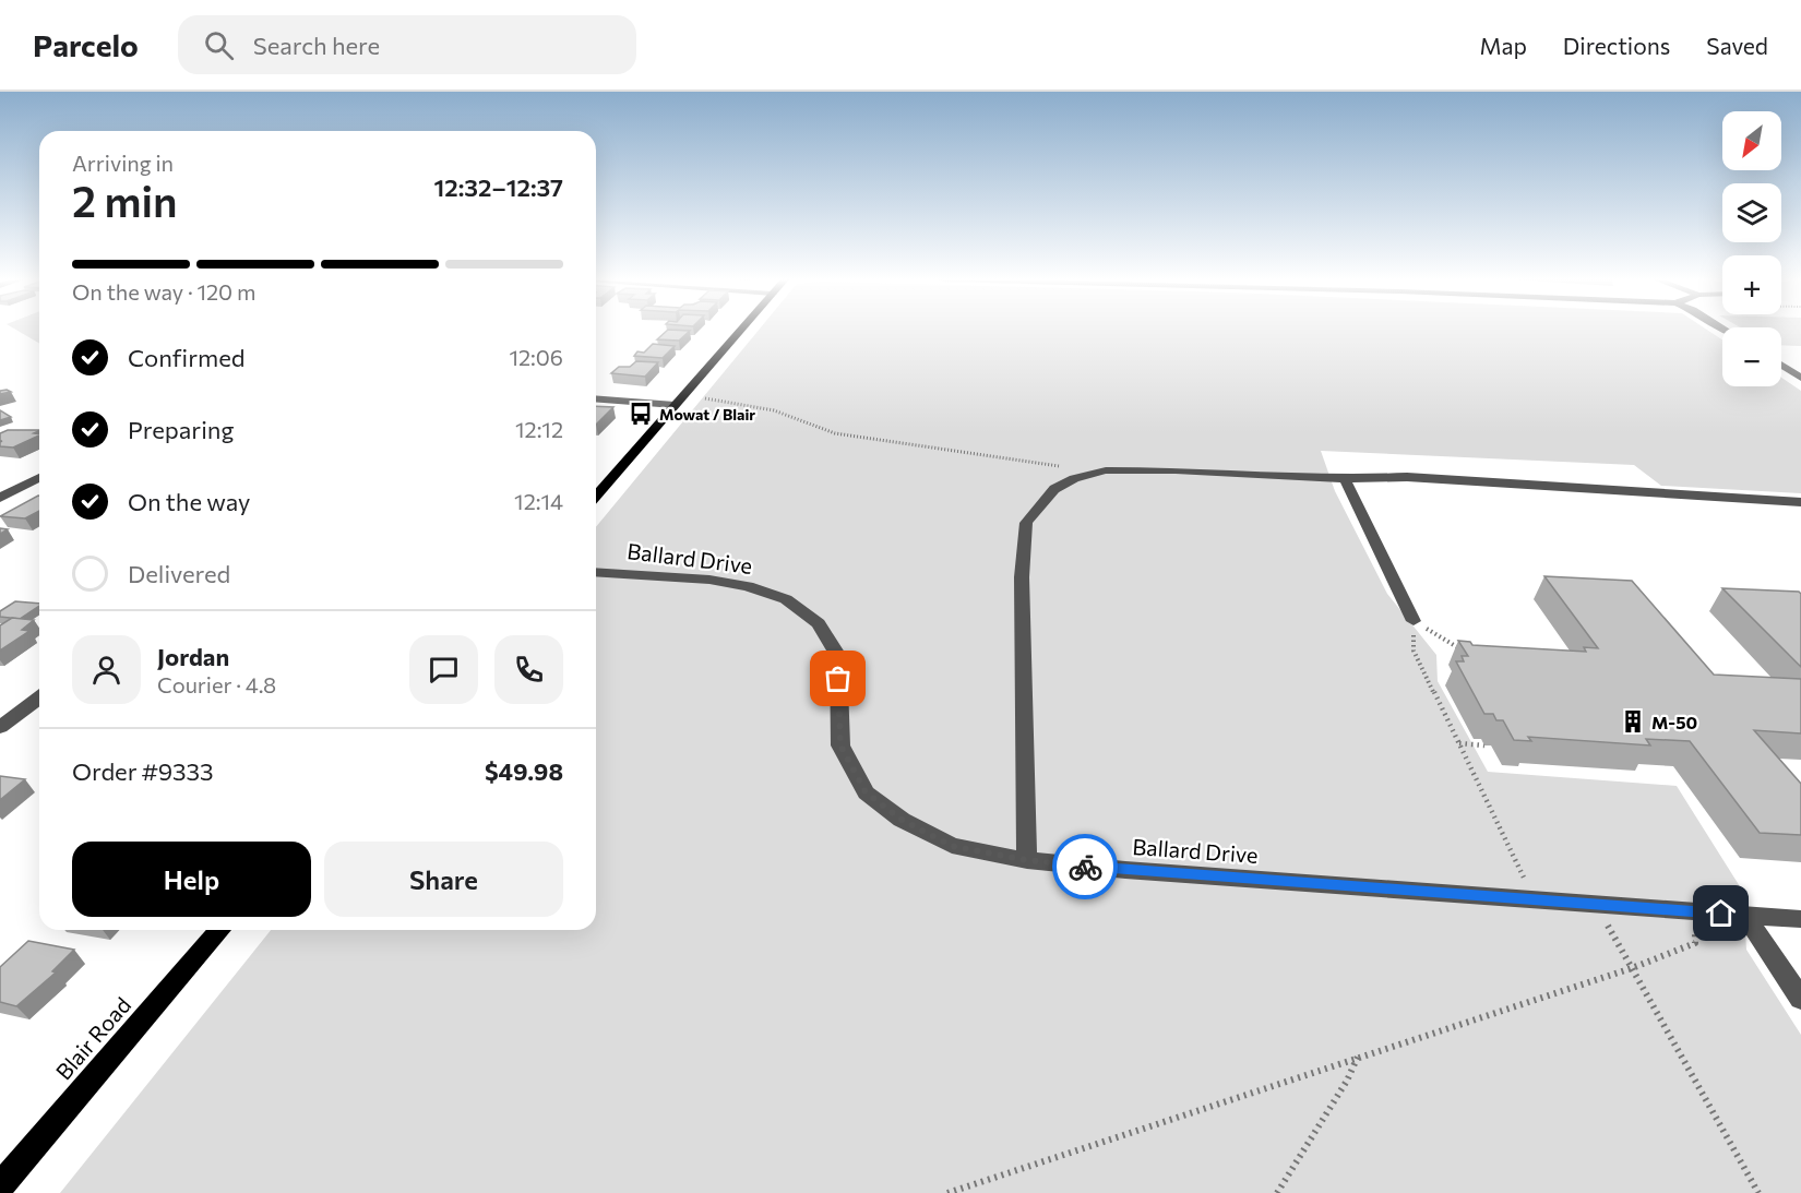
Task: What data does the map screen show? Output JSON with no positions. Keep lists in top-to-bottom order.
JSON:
{
  "streets": {
    "main road": ["Blair Road"],
    "street": ["Ballard Drive"]
  },
  "places": {
    "bus stop": ["Mowat / Blair"],
    "building": ["M-50"]
  },
  "north": "bottom left",
  "page": {
    "header": "Parcelo",
    "search": "Search here",
    "nav": ["Map", "Directions", "Saved"],
    "map_buttons": ["+", "−"],
    "heading": ["2 min", "Arriving in", "12:32–12:37"],
    "panel": [
      "Jordan",
      "Courier · 4.8",
      "Order #9333",
      "$49.98"
    ],
    "bar": "On the way · 120 m",
    "list": [
      ["Confirmed", "12:06"],
      ["Preparing", "12:12"],
      ["On the way", "12:14"],
      "Delivered"
    ],
    "buttons": ["Help", "Share"]
  }
}
